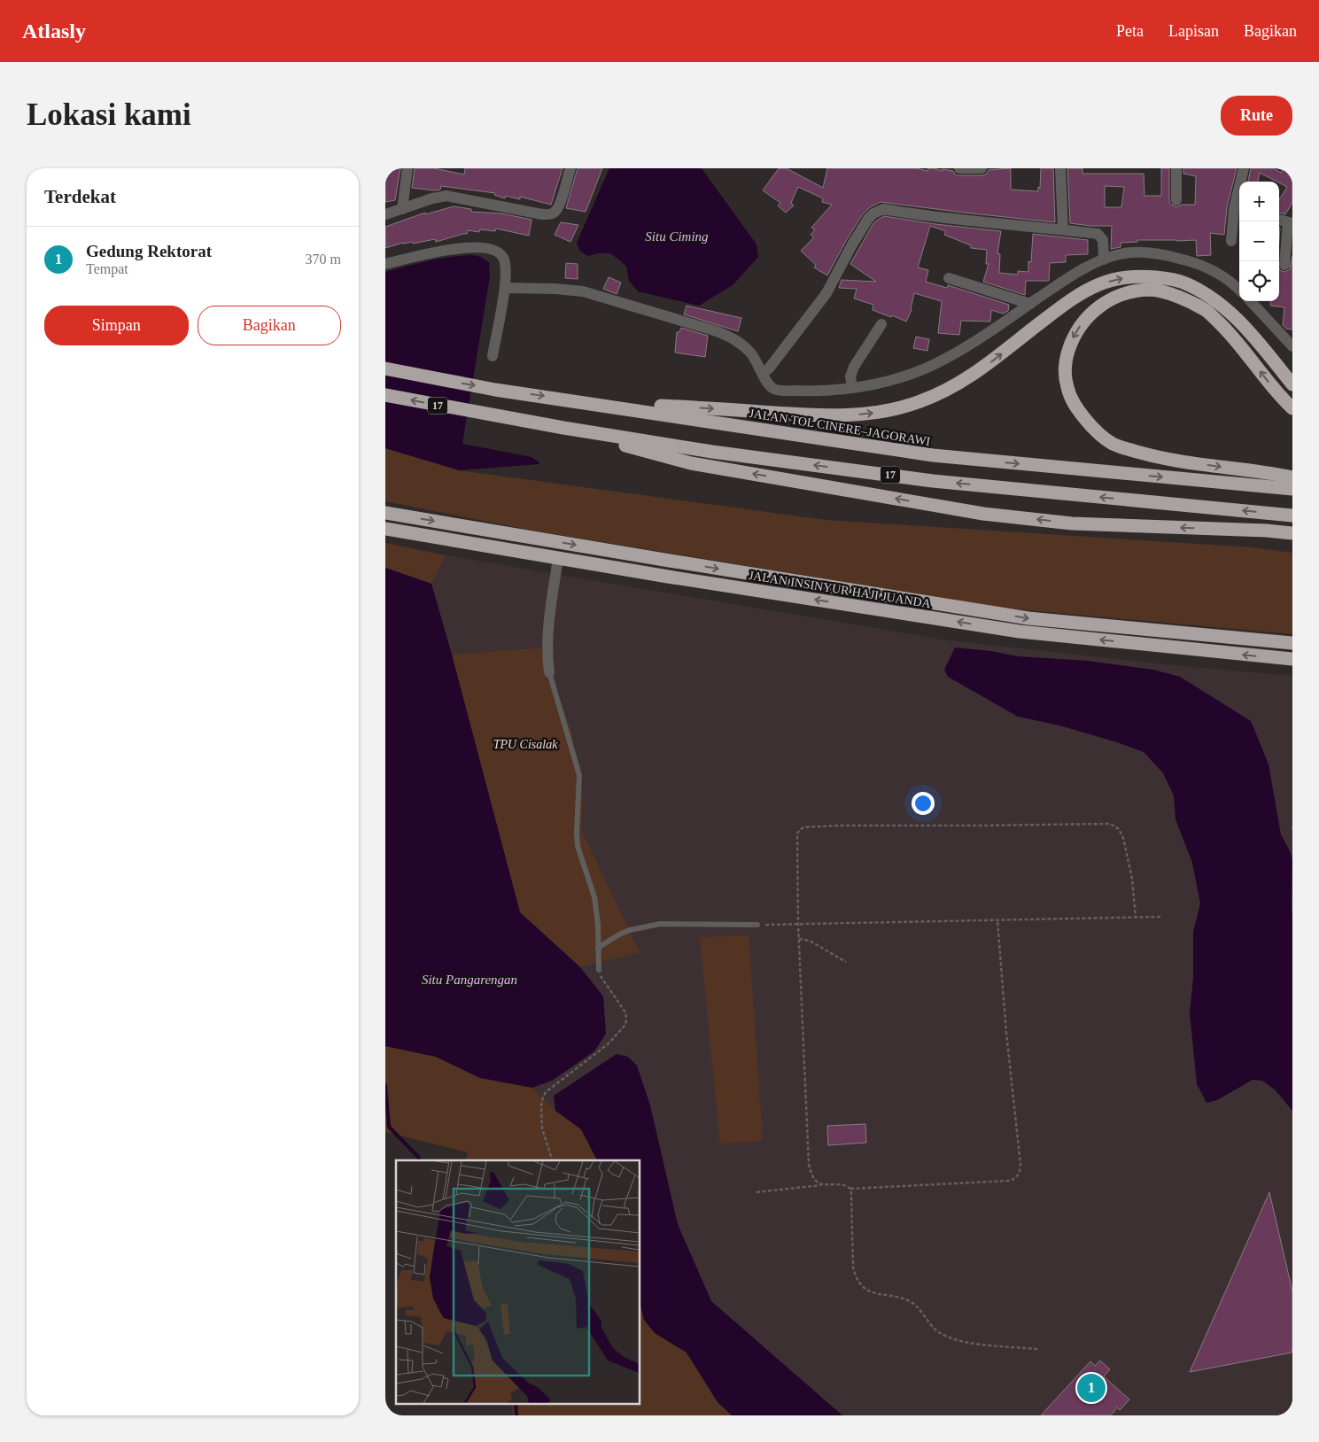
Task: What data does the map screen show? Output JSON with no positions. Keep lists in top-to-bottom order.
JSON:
{
  "streets": {
    "highway": ["17", "JALAN TOL CINERE–JAGORAWI", "JALAN INSINYUR HAJI JUANDA"]
  },
  "water": ["Situ Ciming", "Situ Pangarengan"],
  "parks": ["TPU Cisalak"],
  "page": {
    "header": "Atlasly",
    "nav": ["Peta", "Lapisan", "Bagikan"],
    "buttons": [
      "Rute",
      ["Simpan", "Bagikan"]
    ],
    "title": "Lokasi kami",
    "heading": "Terdekat",
    "map_buttons": ["+", "−"],
    "list": [
      {
        "mark": "1",
        "name": "Gedung Rektorat",
        "note": "Tempat",
        "value": "370 m"
      }
    ],
    "pins": "1"
  }
}
